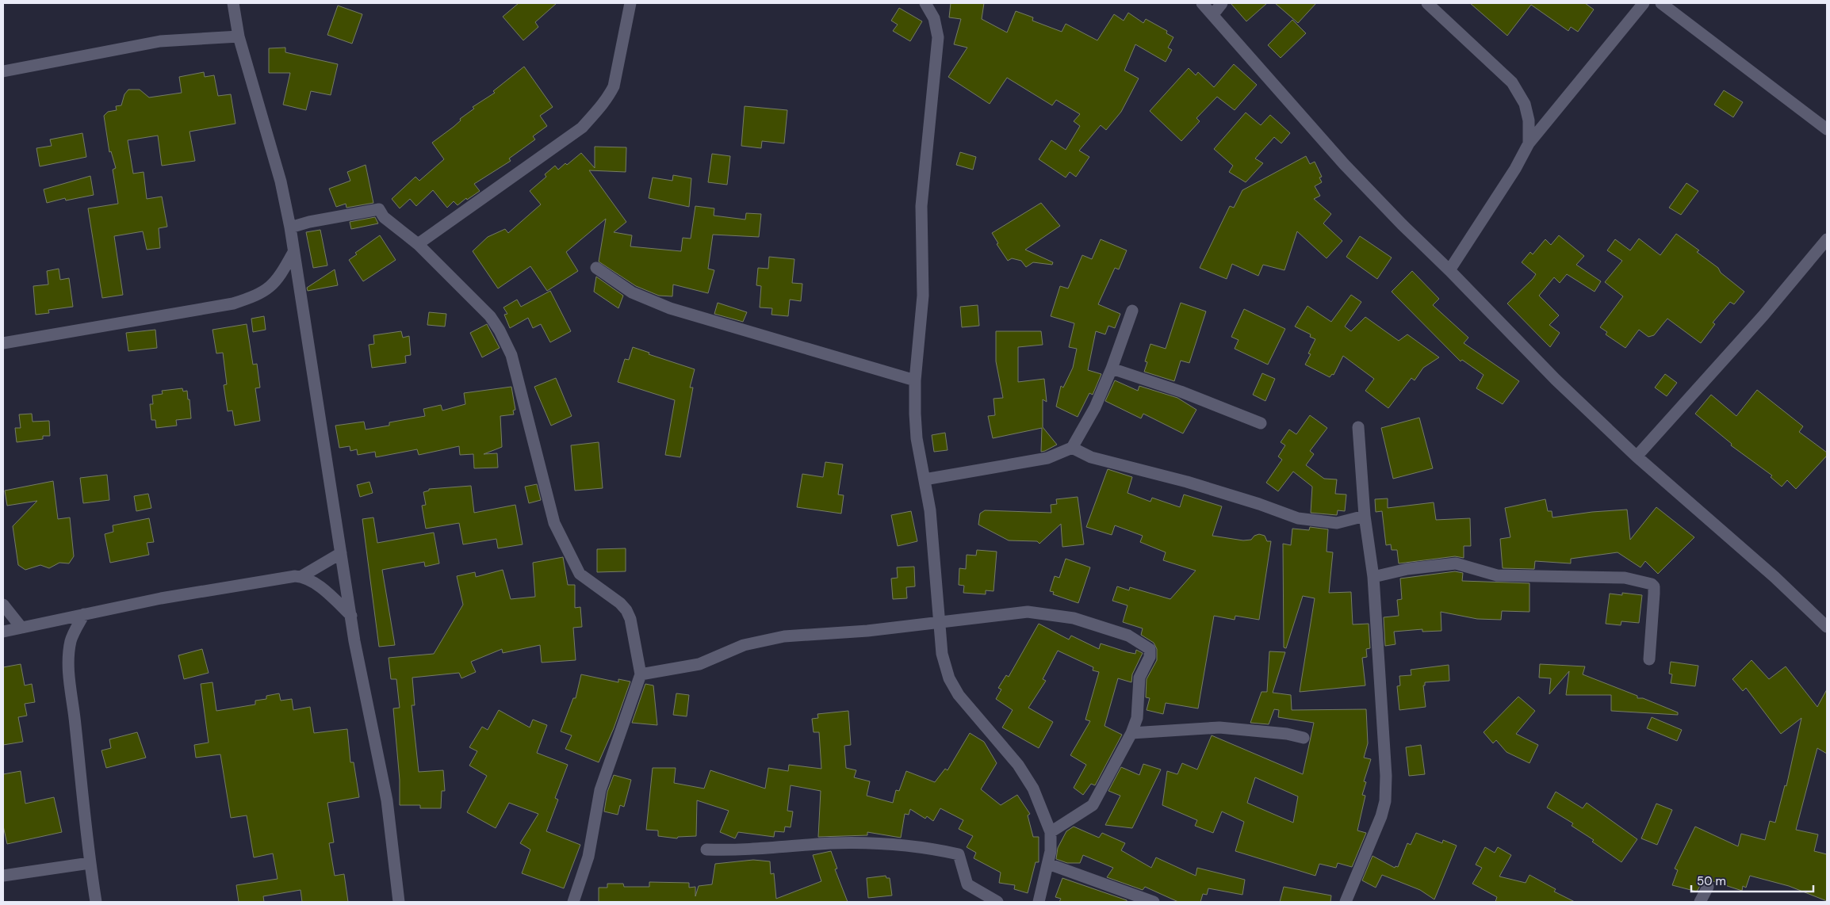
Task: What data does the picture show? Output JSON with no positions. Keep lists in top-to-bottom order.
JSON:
{
  "scale_bar": "50 m"
}
